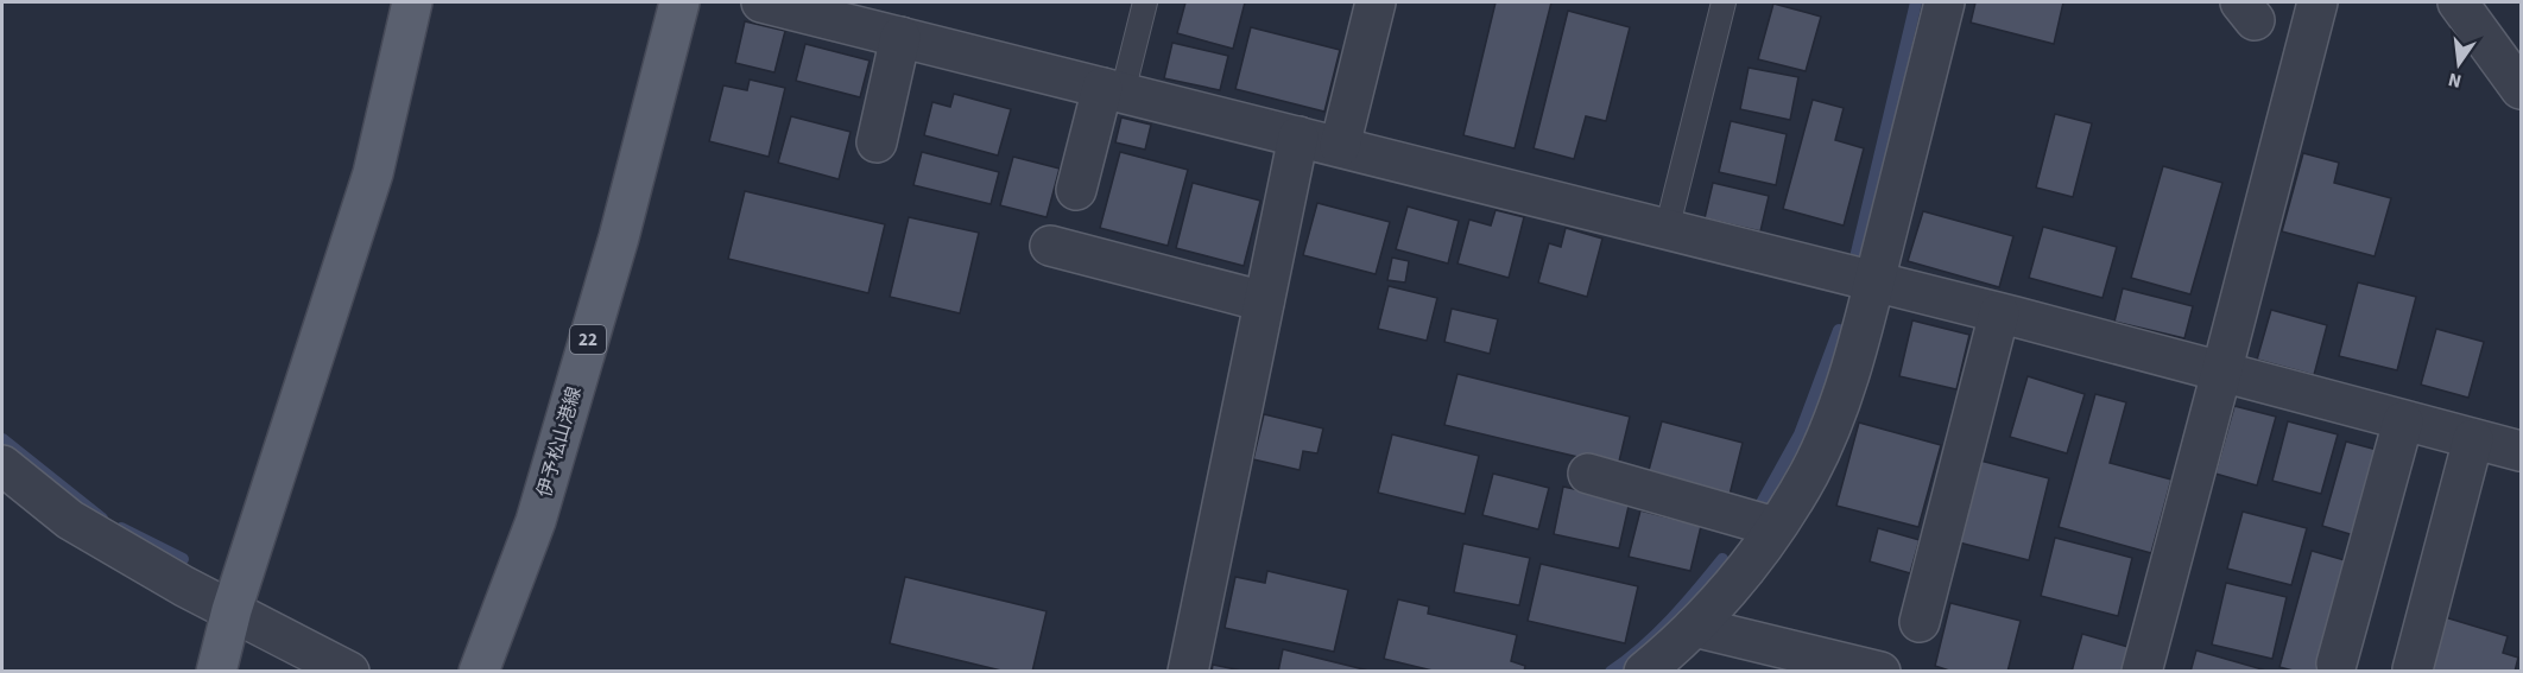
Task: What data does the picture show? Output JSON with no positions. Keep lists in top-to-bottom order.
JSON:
{
  "streets": {
    "main road": ["22", "伊予松山港線"]
  },
  "north": "bottom"
}
